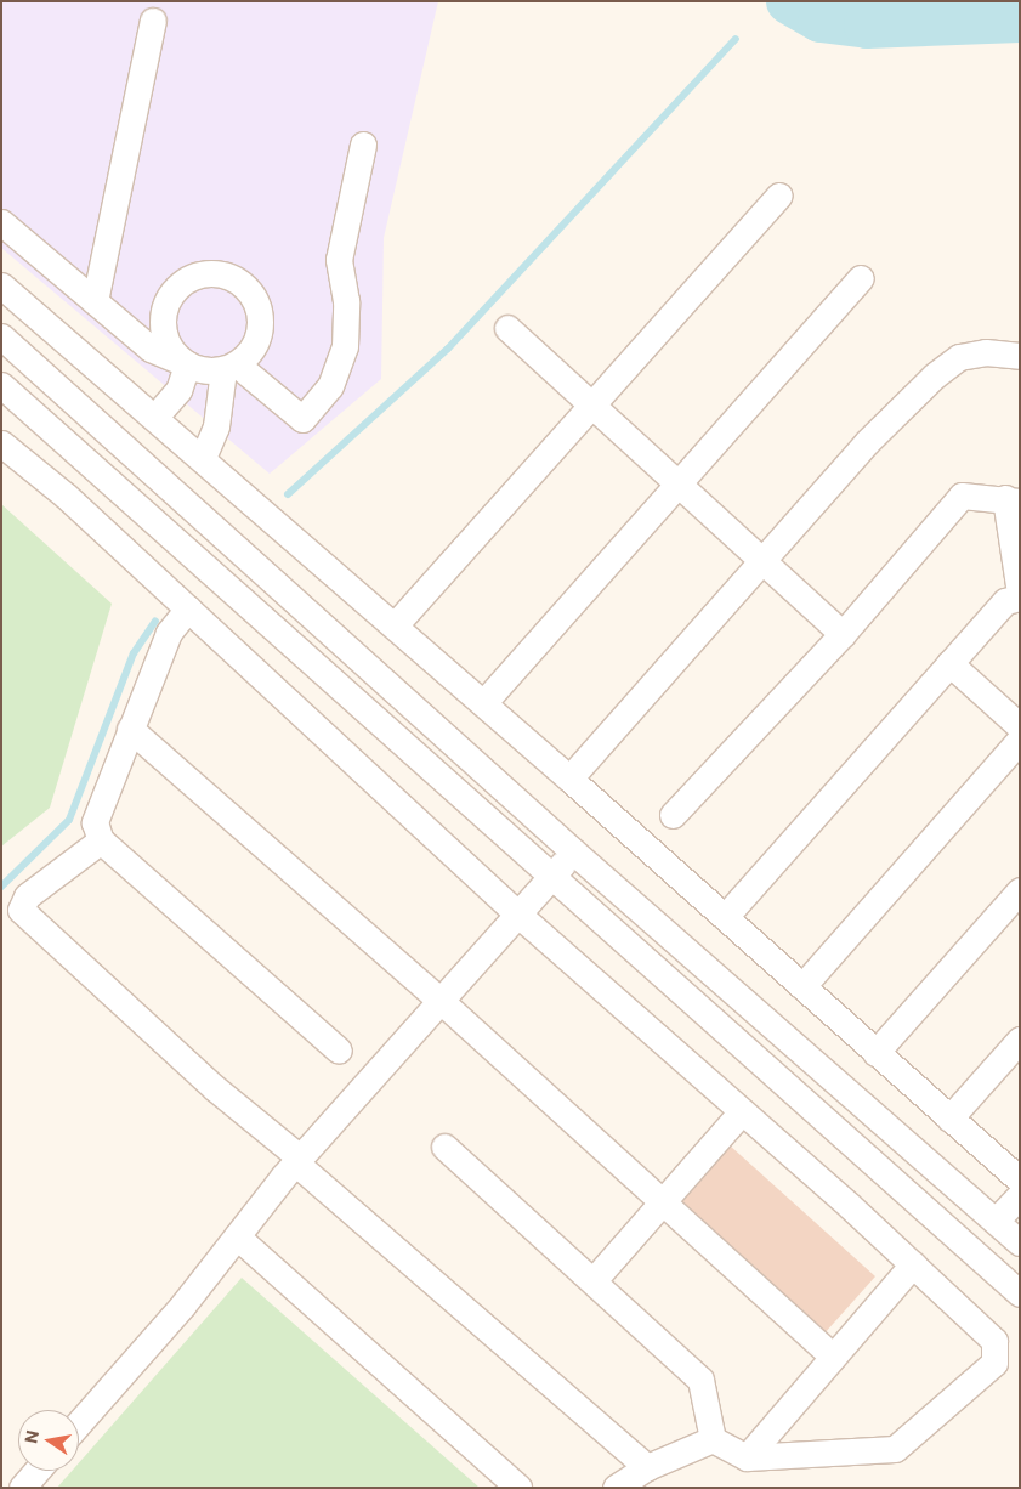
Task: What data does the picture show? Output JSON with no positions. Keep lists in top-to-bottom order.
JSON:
{
  "north": "left"
}
